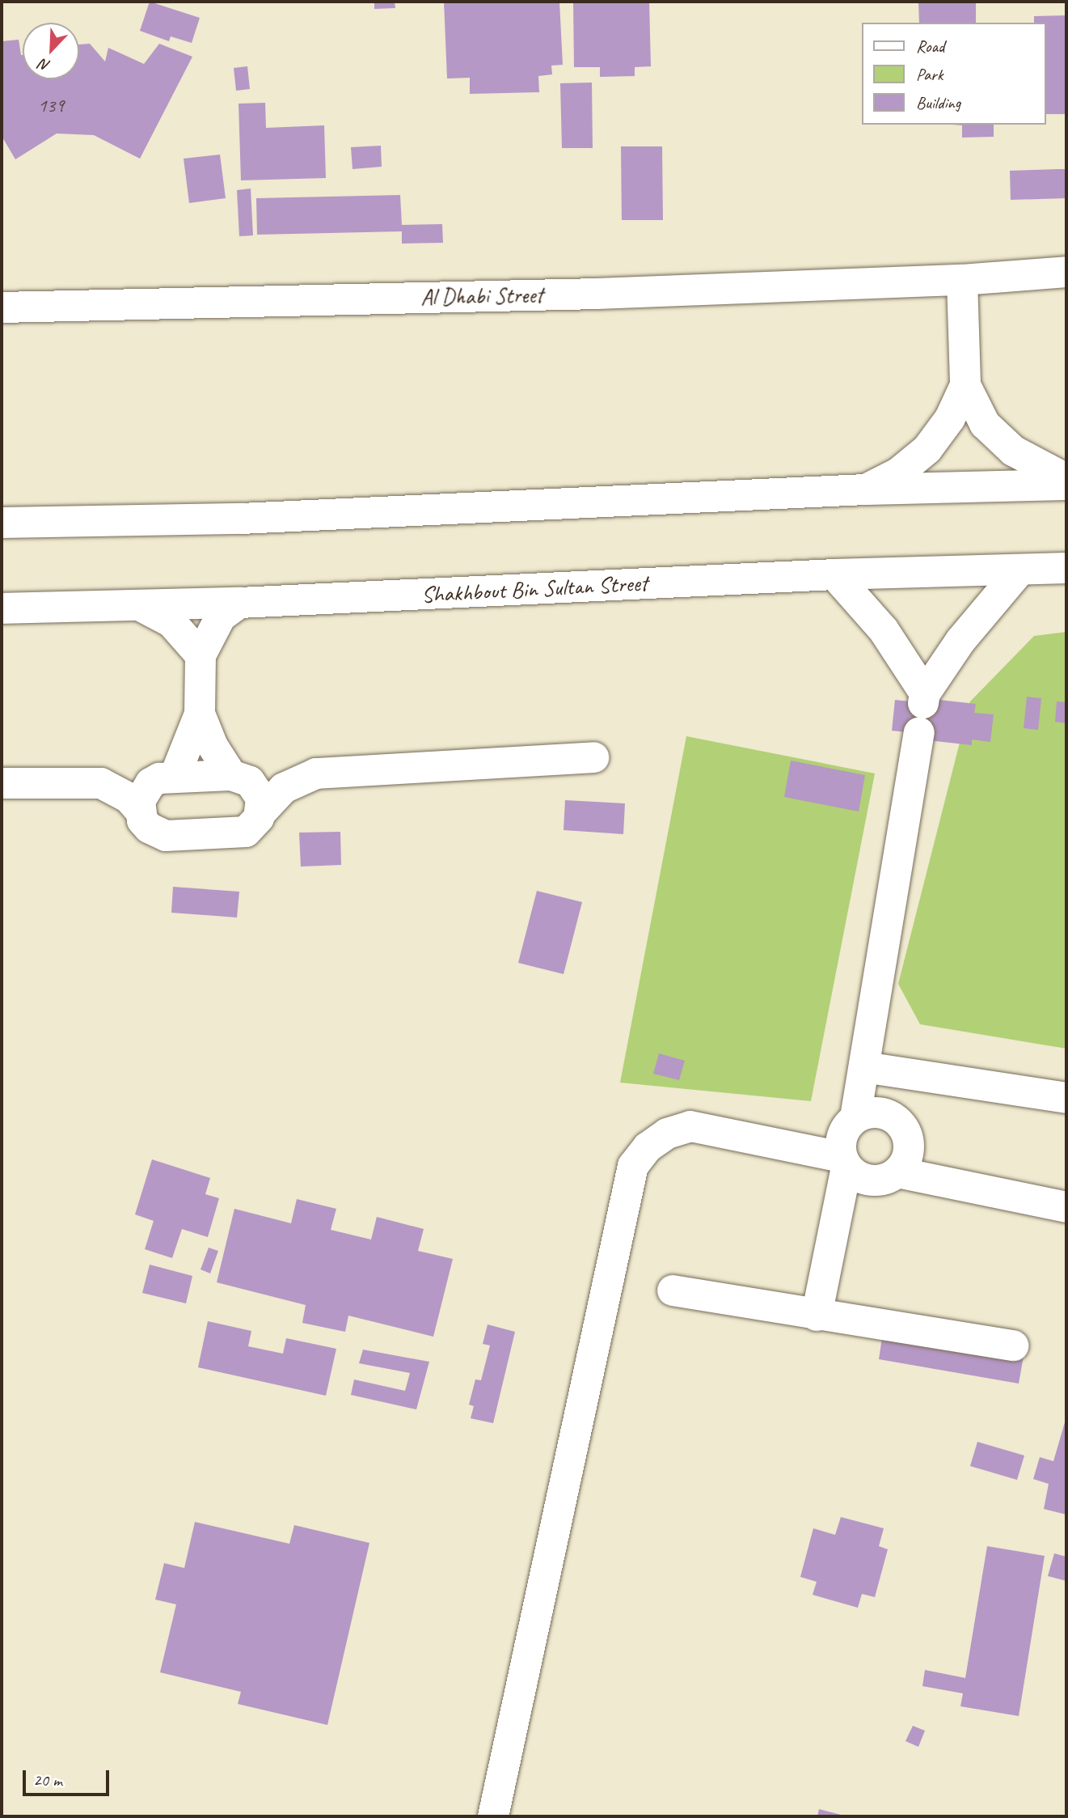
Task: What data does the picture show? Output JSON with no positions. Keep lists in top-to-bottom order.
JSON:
{
  "streets": {
    "main road": ["Al Dhabi Street", "Shakhbout Bin Sultan Street"]
  },
  "house_numbers": ["139"],
  "legend": ["Road", "Park", "Building"],
  "scale_bar": "20 m",
  "north": "bottom left"
}
